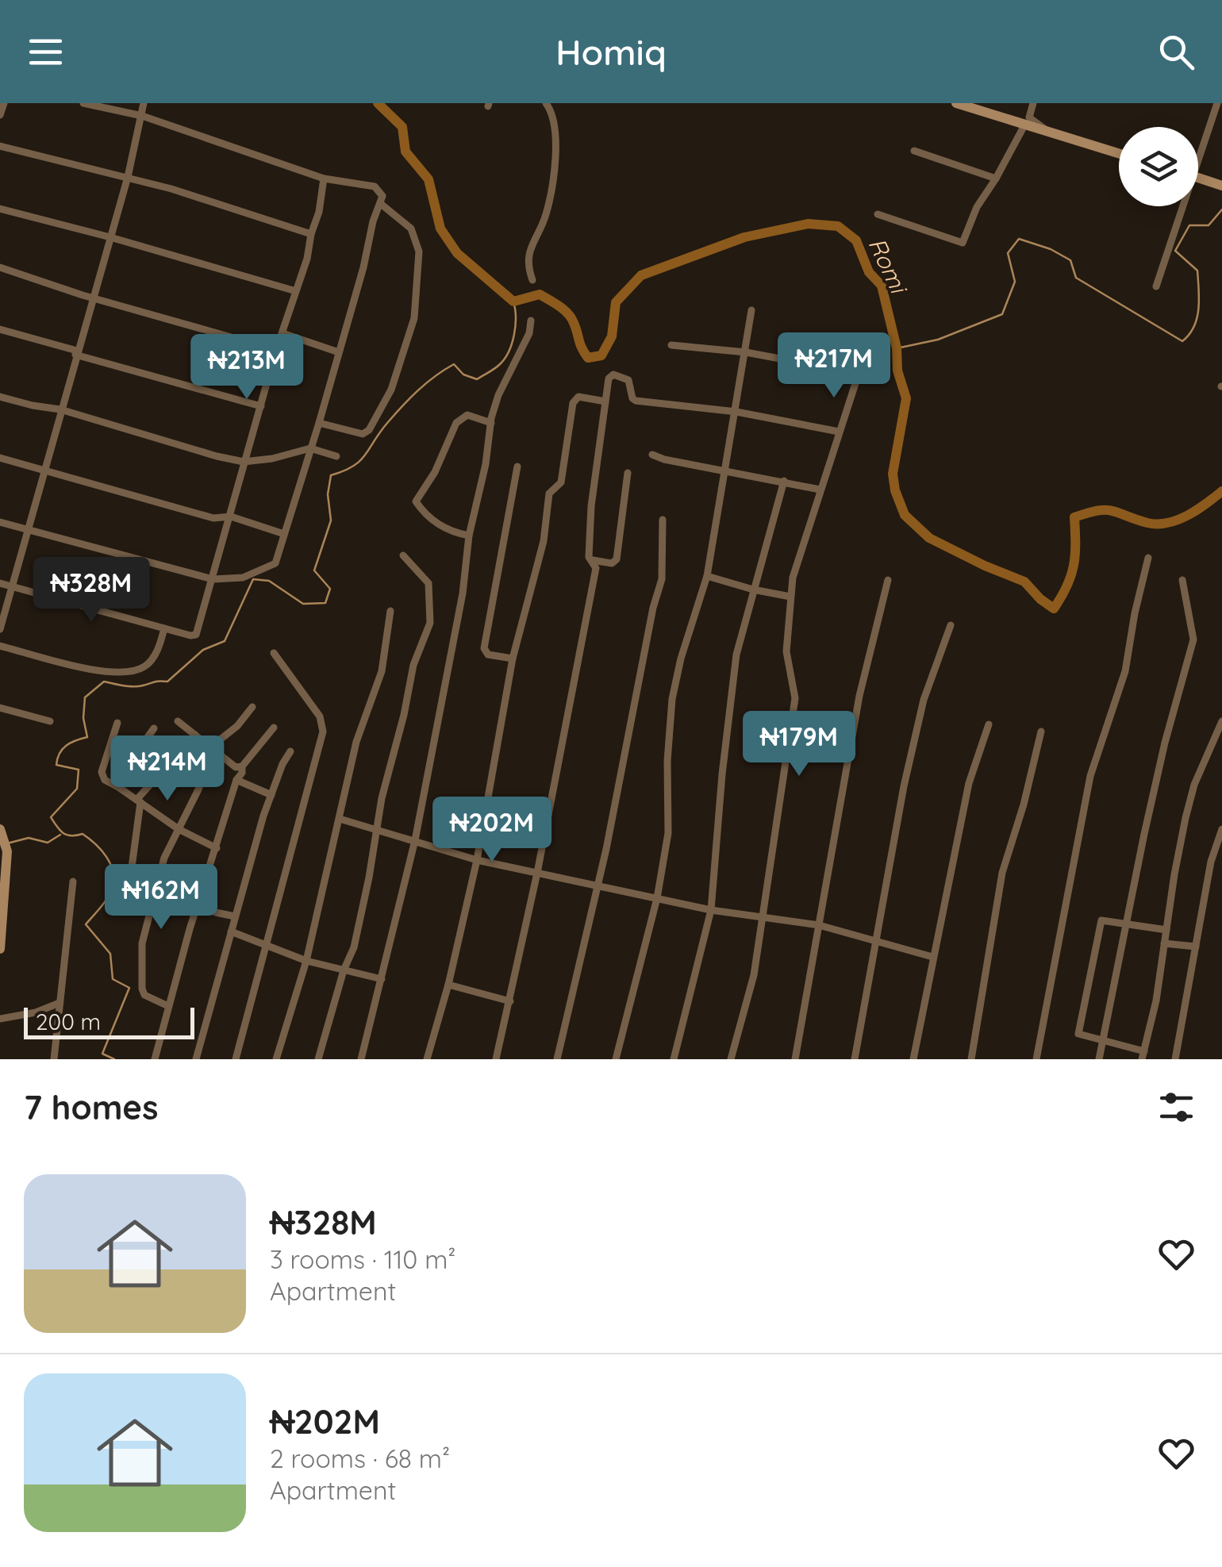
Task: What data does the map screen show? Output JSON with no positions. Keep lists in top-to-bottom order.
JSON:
{
  "water": ["Romi"],
  "scale_bar": "200 m",
  "page": {
    "header": "Homiq",
    "price": [
      "₦217M",
      "₦213M",
      "₦328M",
      "₦179M",
      "₦214M",
      "₦202M",
      "₦162M"
    ],
    "scale": "200 m",
    "heading": "7 homes",
    "list": [
      {
        "name": "₦328M",
        "note": "3 rooms · 110 m² · Apartment"
      },
      {
        "name": "₦202M",
        "note": "2 rooms · 68 m² · Apartment"
      }
    ]
  }
}
